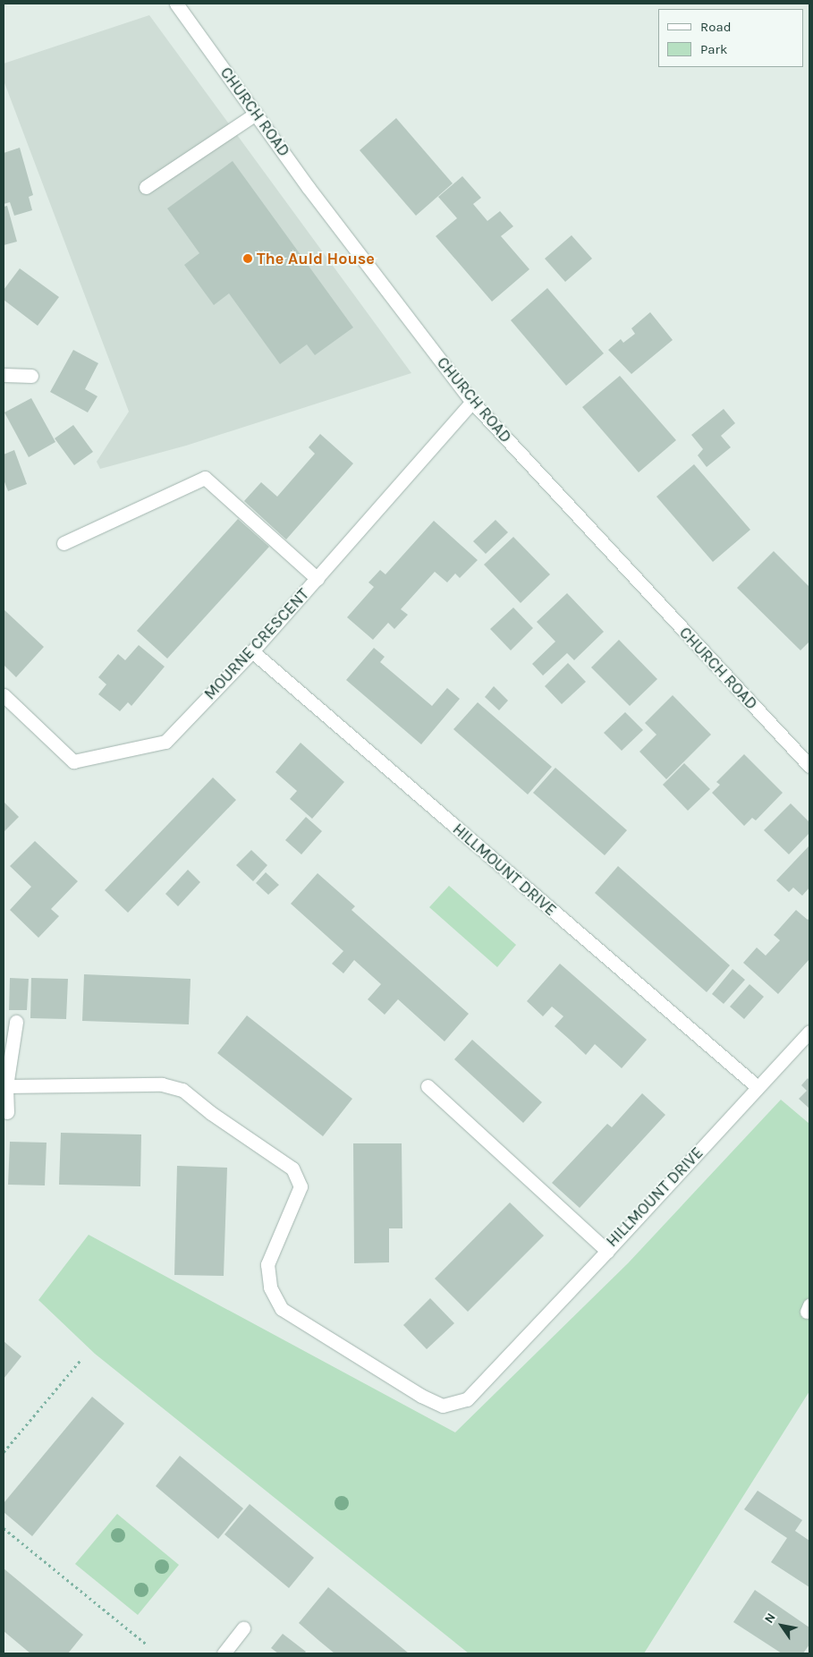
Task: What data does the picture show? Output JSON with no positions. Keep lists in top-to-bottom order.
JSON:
{
  "streets": {
    "street": ["CHURCH ROAD", "MOURNE CRESCENT", "HILLMOUNT DRIVE"]
  },
  "crossings": [
    ["CHURCH ROAD", "MOURNE CRESCENT"],
    ["MOURNE CRESCENT", "HILLMOUNT DRIVE"]
  ],
  "places": ["The Auld House"],
  "legend": ["Road", "Park"],
  "north": "top left"
}
